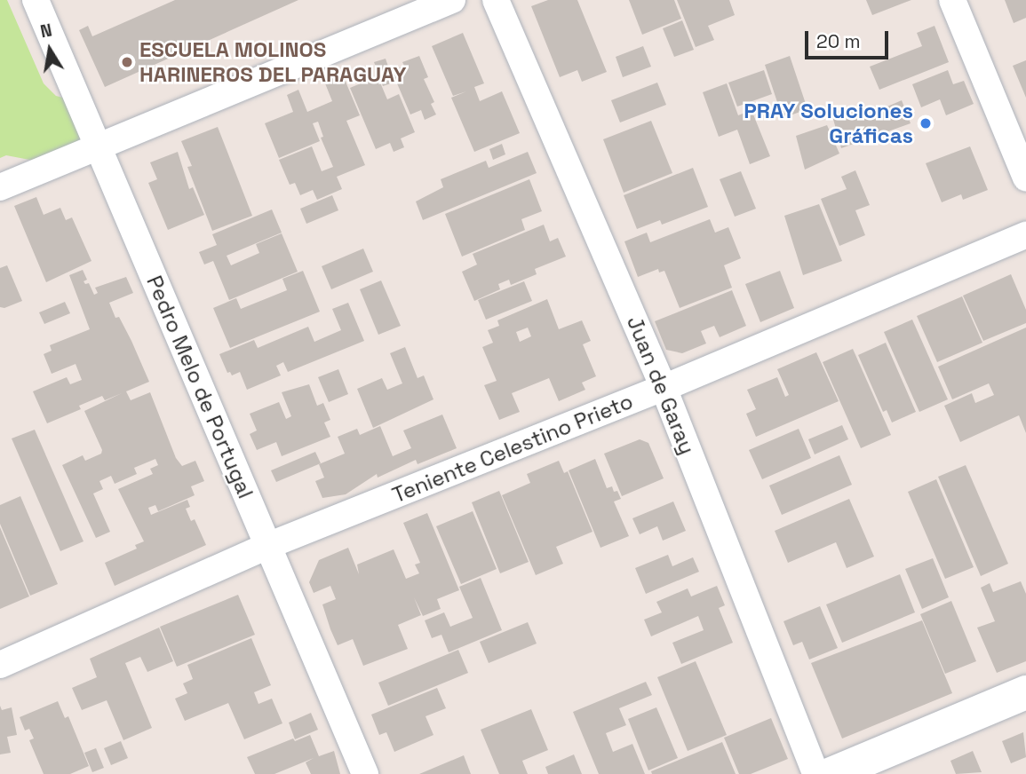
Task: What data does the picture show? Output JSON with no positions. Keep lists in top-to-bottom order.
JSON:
{
  "streets": {
    "street": ["Juan de Garay", "Pedro Melo de Portugal", "Teniente Celestino Prieto"]
  },
  "crossings": [
    ["Juan de Garay", "Teniente Celestino Prieto"],
    ["Pedro Melo de Portugal", "Teniente Celestino Prieto"]
  ],
  "places": ["ESCUELA MOLINOS HARINEROS DEL PARAGUAY", "PRAY Soluciones Gráficas"],
  "scale_bar": "20 m",
  "north": "top"
}
